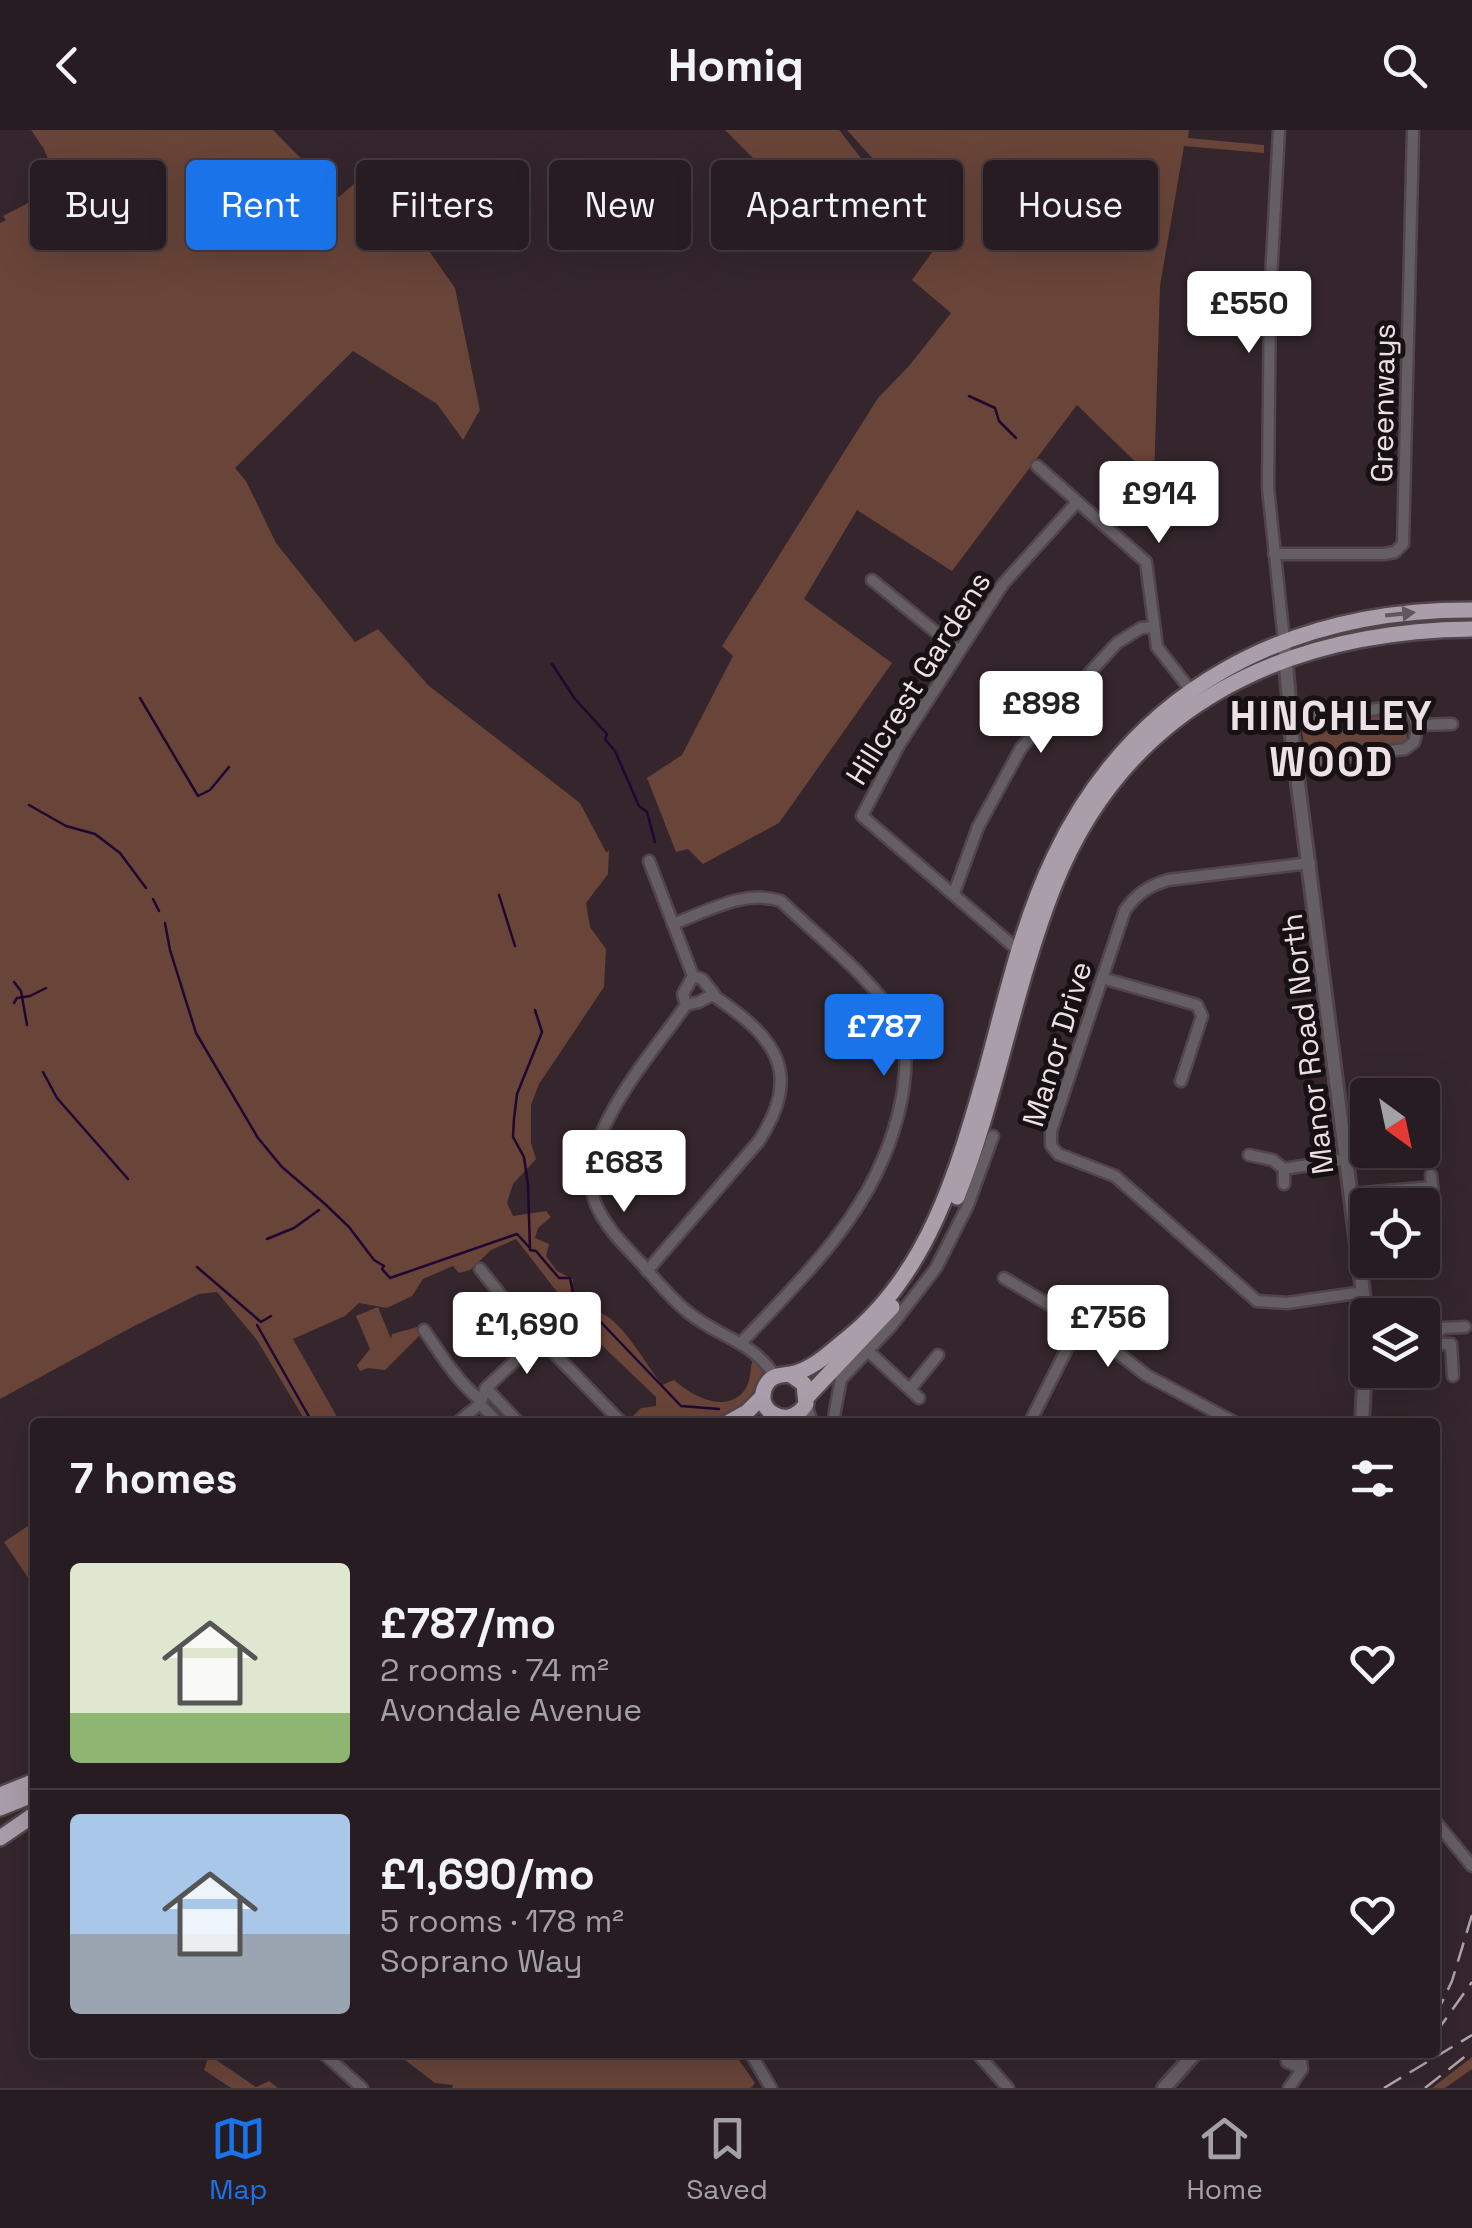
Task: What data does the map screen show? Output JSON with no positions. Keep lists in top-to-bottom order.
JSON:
{
  "streets": {
    "street": [
      "Greenways",
      "Hillcrest Gardens",
      "Manor Drive",
      "Manor Road North"
    ]
  },
  "crossings": [
    ["Manor Drive", "Manor Road North"]
  ],
  "districts": ["HINCHLEY WOOD"],
  "north": "bottom right",
  "page": {
    "header": "Homiq",
    "chip": [
      "Buy",
      "Rent",
      "Filters",
      "New",
      "Apartment",
      "House"
    ],
    "price": [
      "£550",
      "£914",
      "£898",
      "£787",
      "£683",
      "£756",
      "£1,690"
    ],
    "heading": "7 homes",
    "list": [
      {
        "name": "£787/mo",
        "note": "2 rooms · 74 m² · Avondale Avenue"
      },
      {
        "name": "£1,690/mo",
        "note": "5 rooms · 178 m² · Soprano Way"
      }
    ],
    "tabs": ["Map", "Saved", "Home"]
  }
}
